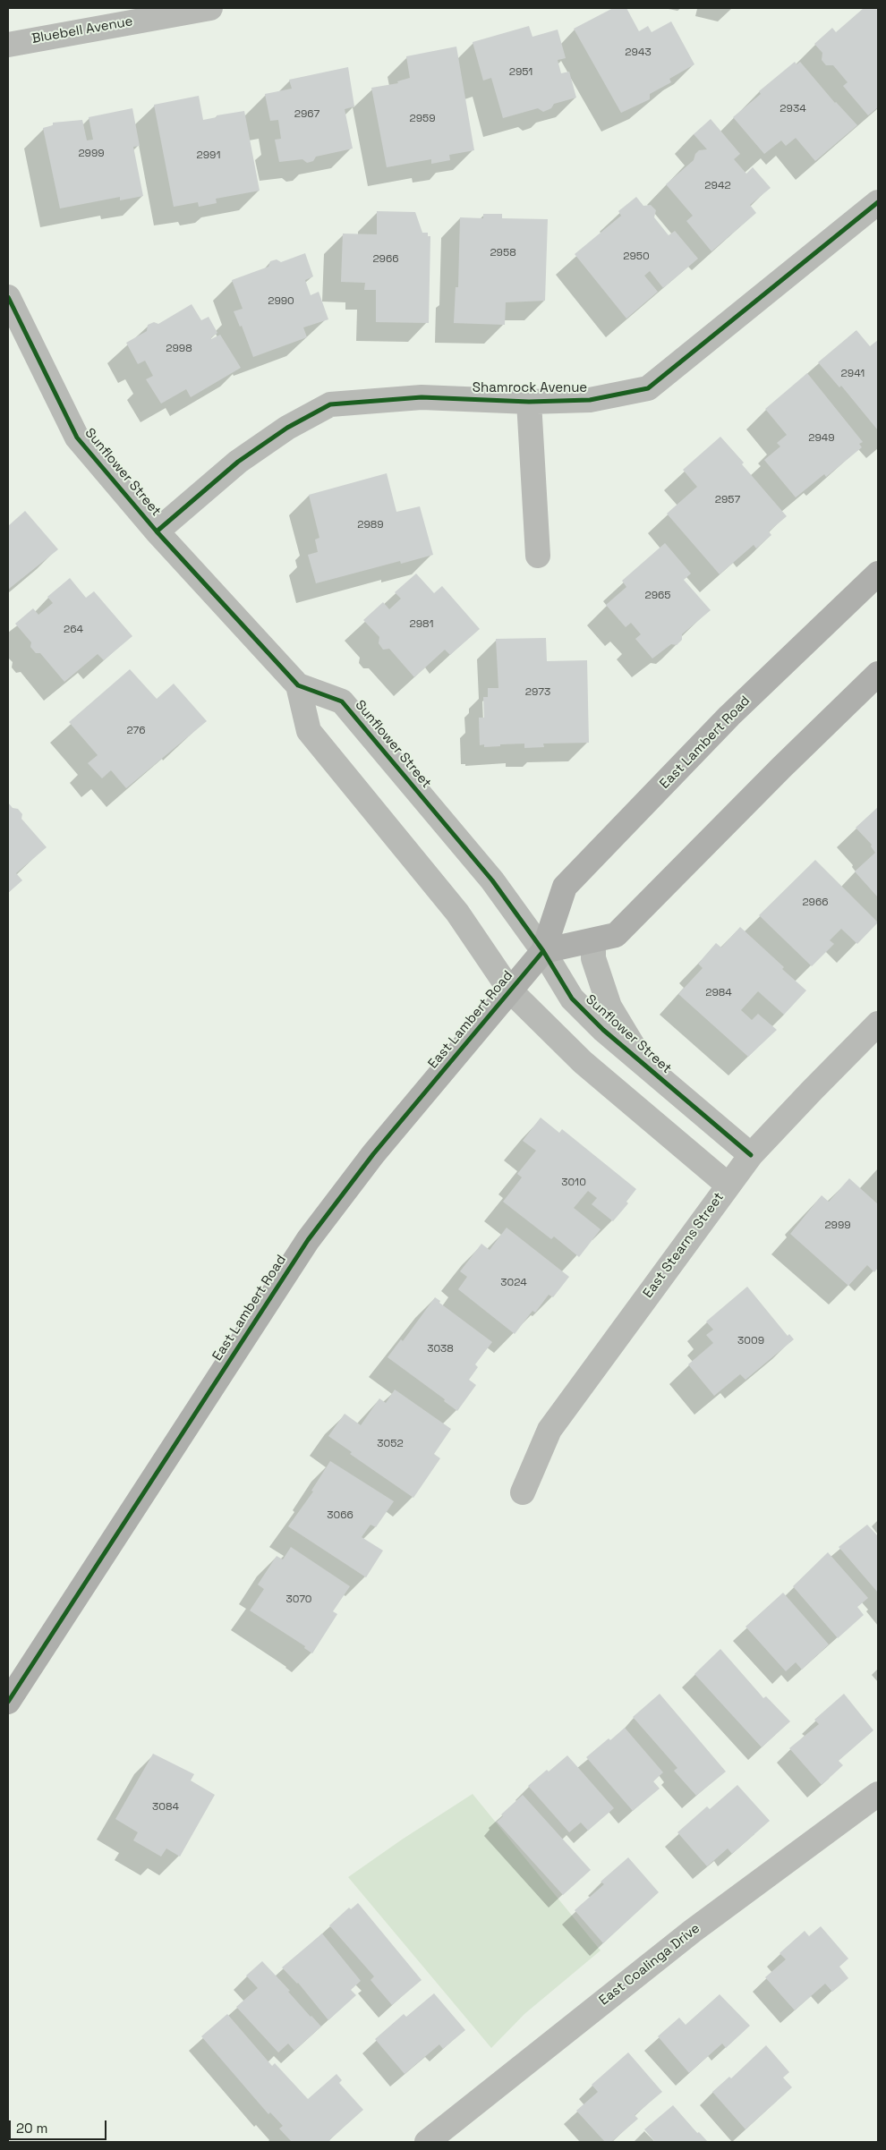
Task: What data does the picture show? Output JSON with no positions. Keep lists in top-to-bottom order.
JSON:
{
  "streets": {
    "main road": ["East Lambert Road"],
    "street": [
      "Bluebell Avenue",
      "Shamrock Avenue",
      "Sunflower Street",
      "East Stearns Street",
      "East Coalinga Drive"
    ]
  },
  "crossings": [
    ["Shamrock Avenue", "Sunflower Street"],
    ["Sunflower Street", "East Lambert Road"],
    ["Sunflower Street", "East Stearns Street"]
  ],
  "house_numbers": [
    "2943",
    "2951",
    "2934",
    "2967",
    "2959",
    "2999",
    "2991",
    "2942",
    "2958",
    "2950",
    "2966",
    "2990",
    "2998",
    "2941",
    "2949",
    "2957",
    "2989",
    "2965",
    "2981",
    "264",
    "2973",
    "276",
    "2966",
    "2984",
    "3010",
    "2999",
    "3024",
    "3009",
    "3038",
    "3052",
    "3066",
    "3070",
    "3084"
  ],
  "scale_bar": "20 m"
}
